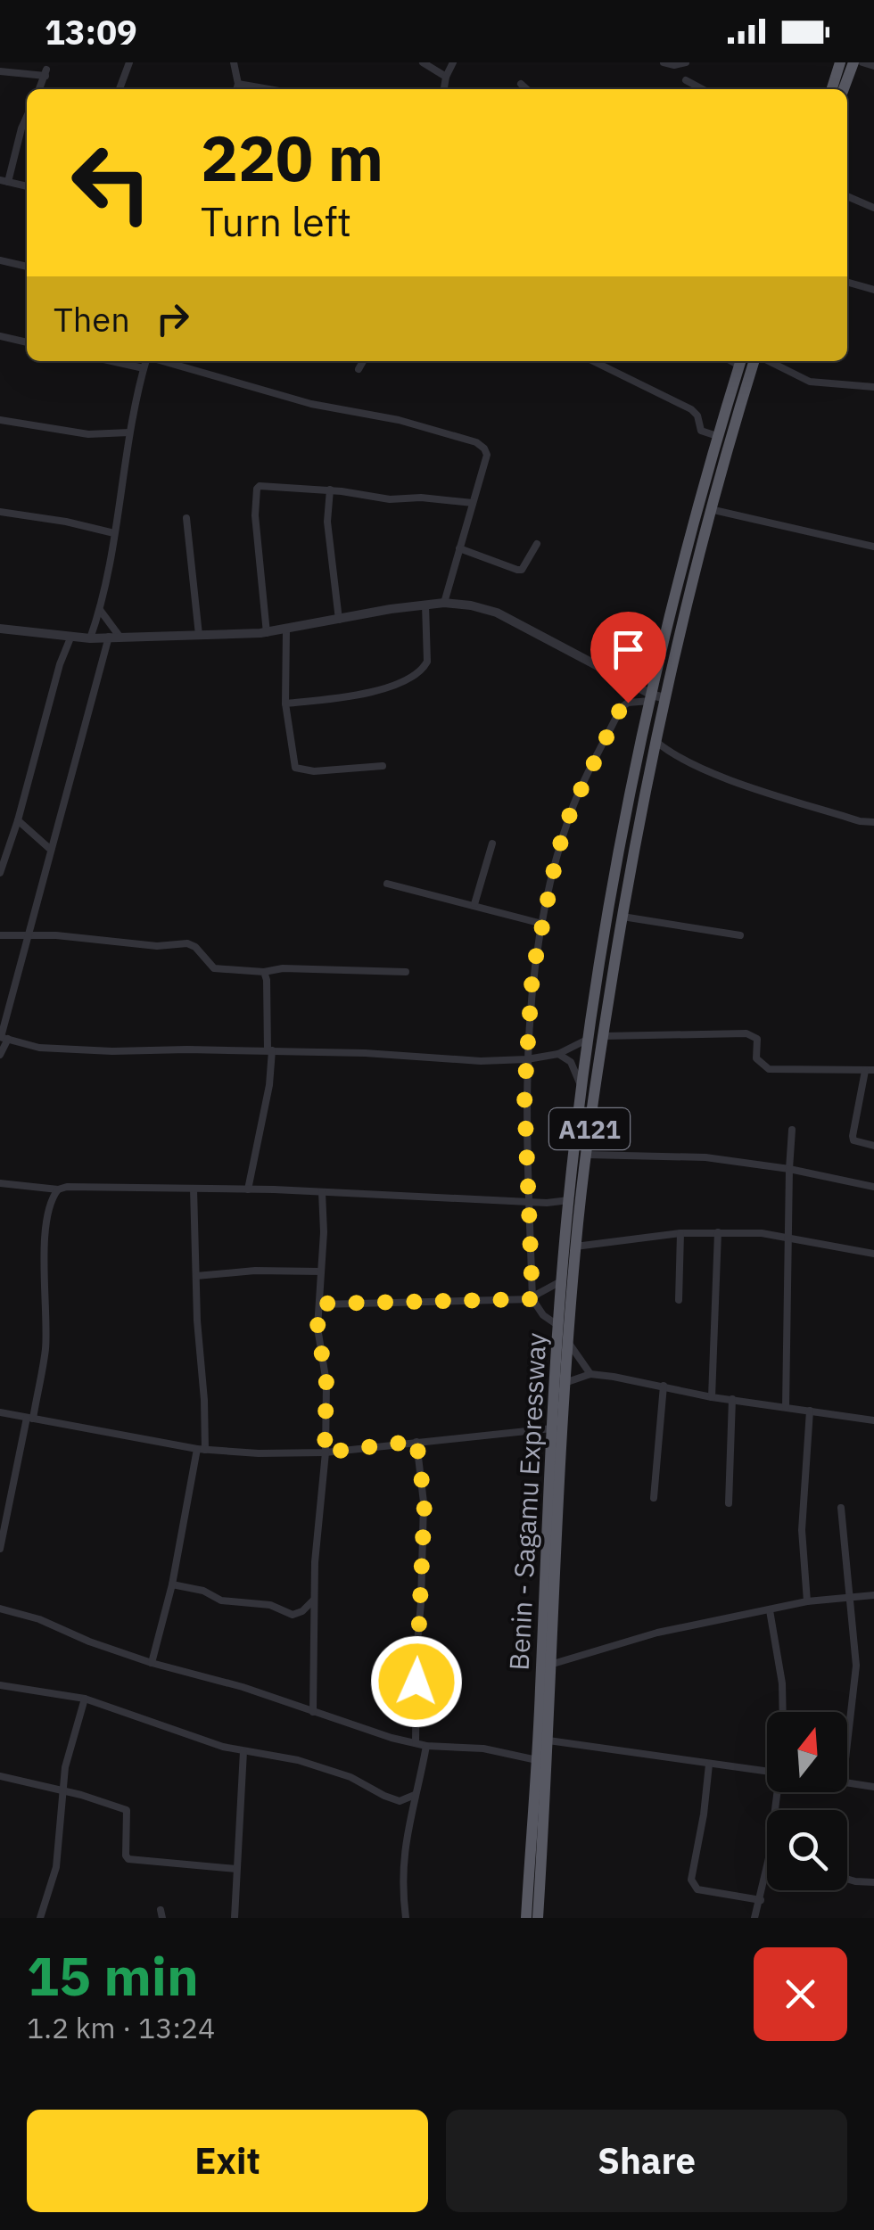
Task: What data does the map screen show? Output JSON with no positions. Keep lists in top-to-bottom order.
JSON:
{
  "streets": {
    "highway": ["A121", "Benin - Sagamu Expressway"]
  },
  "crossings": [
    ["A121", "Benin - Sagamu Expressway"]
  ],
  "north": "top",
  "page": {
    "status": "13:09",
    "turn": ["220 m", "Turn left"],
    "then": "Then",
    "heading": ["15 min", "1.2 km · 13:24"],
    "buttons": ["Exit", "Share"]
  }
}
